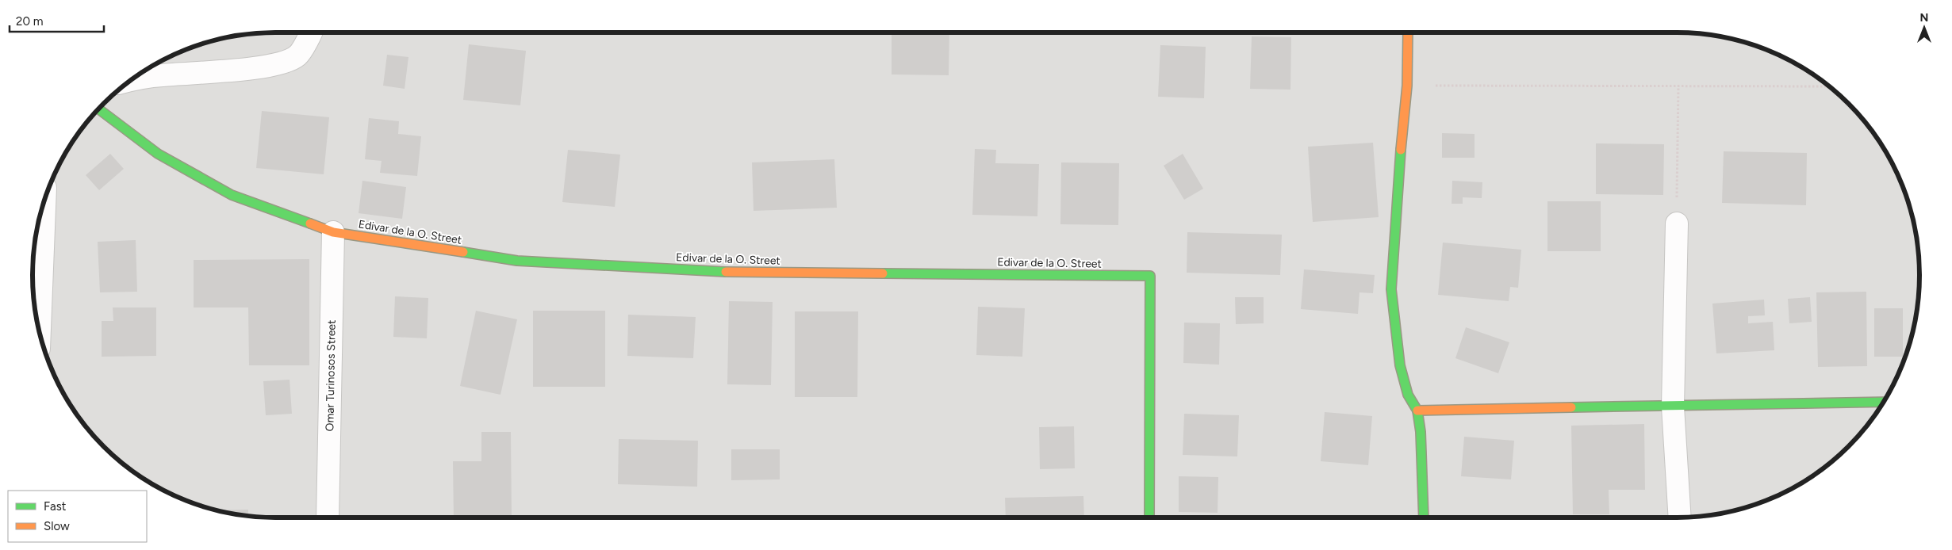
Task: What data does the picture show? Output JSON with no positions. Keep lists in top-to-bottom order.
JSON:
{
  "streets": {
    "street": ["Edivar de la O. Street", "Omar Turinosos Street"]
  },
  "crossings": [
    ["Edivar de la O. Street", "Omar Turinosos Street"]
  ],
  "legend": ["Fast", "Slow"],
  "scale_bar": "20 m",
  "north": "top"
}
